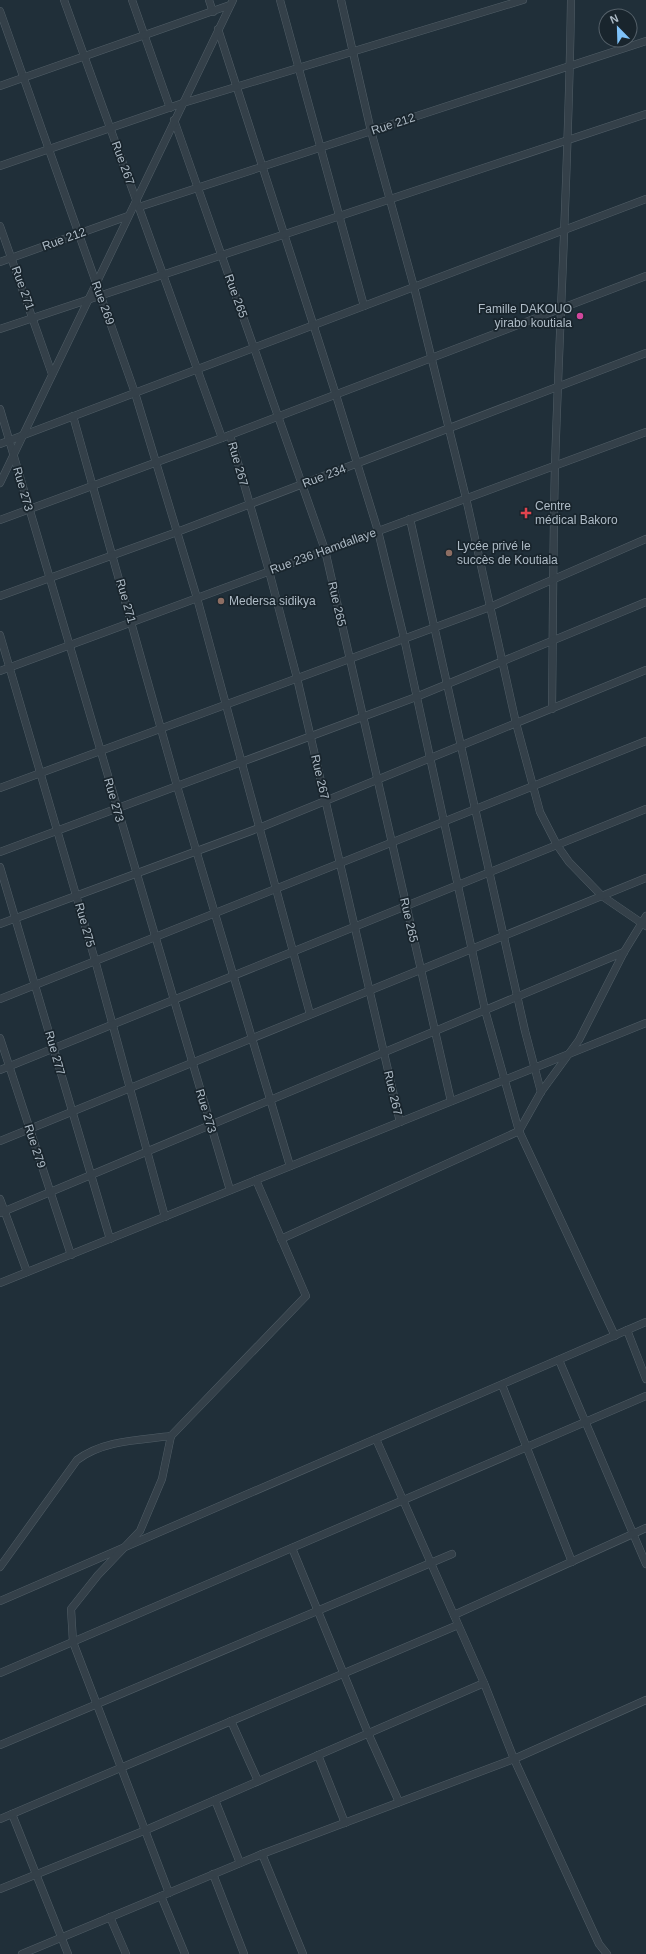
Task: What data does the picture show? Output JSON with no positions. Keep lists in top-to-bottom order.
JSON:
{
  "streets": {
    "street": [
      "Rue 212",
      "Rue 267",
      "Rue 271",
      "Rue 265",
      "Rue 269",
      "Rue 234",
      "Rue 273",
      "Rue 236 Hamdallaye",
      "Rue 275",
      "Rue 277",
      "Rue 279"
    ]
  },
  "crossings": [
    ["Rue 212", "Rue 267"],
    ["Rue 212", "Rue 271"],
    ["Rue 212", "Rue 265"],
    ["Rue 212", "Rue 269"],
    ["Rue 267", "Rue 234"],
    ["Rue 267", "Rue 236 Hamdallaye"],
    ["Rue 271", "Rue 234"],
    ["Rue 271", "Rue 236 Hamdallaye"],
    ["Rue 265", "Rue 234"],
    ["Rue 265", "Rue 236 Hamdallaye"],
    ["Rue 269", "Rue 234"],
    ["Rue 269", "Rue 236 Hamdallaye"],
    ["Rue 234", "Rue 273"],
    ["Rue 273", "Rue 236 Hamdallaye"],
    ["Rue 236 Hamdallaye", "Rue 275"]
  ],
  "places": {
    "other": ["Famille DAKOUO yirabo koutiala", "Lycée privé le succès de Koutiala", "Medersa sidikya"],
    "health": ["Centre médical Bakoro"]
  },
  "north": "top left"
}
